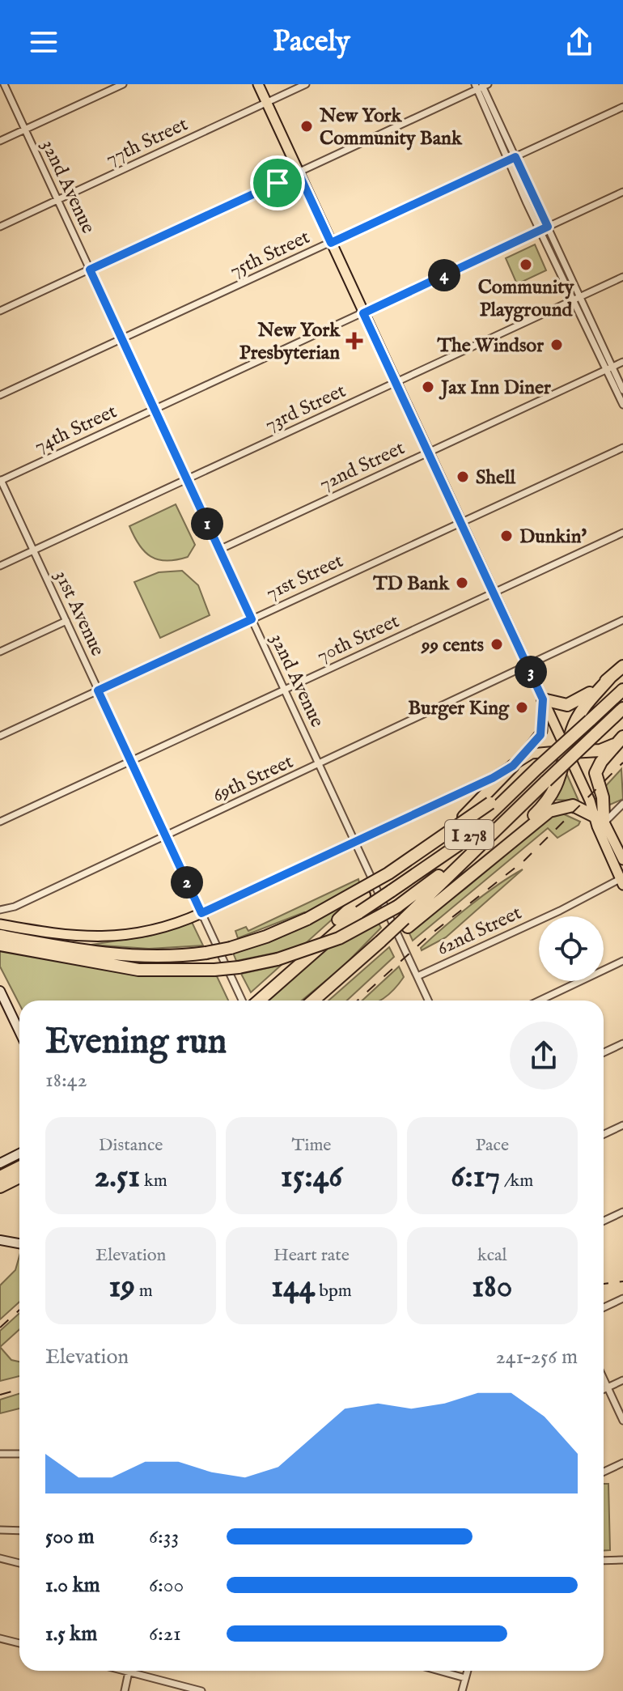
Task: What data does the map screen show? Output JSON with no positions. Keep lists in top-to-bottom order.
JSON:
{
  "streets": {
    "highway": ["I 278"],
    "street": [
      "77th Street",
      "32nd Avenue",
      "75th Street",
      "73rd Street",
      "74th Street",
      "72nd Street",
      "71st Street",
      "31st Avenue",
      "70th Street",
      "69th Street",
      "62nd Street"
    ]
  },
  "crossings": [
    ["77th Street", "32nd Avenue"],
    ["32nd Avenue", "75th Street"],
    ["32nd Avenue", "73rd Street"],
    ["32nd Avenue", "74th Street"],
    ["32nd Avenue", "72nd Street"],
    ["32nd Avenue", "71st Street"],
    ["32nd Avenue", "70th Street"],
    ["32nd Avenue", "69th Street"],
    ["32nd Avenue", "62nd Street"],
    ["73rd Street", "31st Avenue"],
    ["74th Street", "31st Avenue"],
    ["71st Street", "31st Avenue"],
    ["31st Avenue", "70th Street"],
    ["31st Avenue", "69th Street"]
  ],
  "places": {
    "other": [
      "New York Community Bank",
      "Community Playground",
      "The Windsor",
      "Jax Inn Diner",
      "Shell",
      "Dunkin'",
      "TD Bank",
      "99 cents",
      "Burger King"
    ],
    "health": ["New York Presbyterian"]
  },
  "page": {
    "header": "Pacely",
    "pins": [
      "4",
      "1",
      "3",
      "2"
    ],
    "heading": ["Evening run", "18:42"],
    "stats": [
      ["Distance", "2.51 km"],
      ["Time", "15:46"],
      ["Pace", "6:17 /km"],
      ["Elevation", "19 m"],
      ["Heart rate", "144 bpm"],
      ["kcal", "180"]
    ],
    "chart": ["Elevation", "241–256 m"],
    "list": [
      {
        "name": "500 m",
        "note": "6:33"
      },
      {
        "name": "1.0 km",
        "note": "6:00"
      },
      {
        "name": "1.5 km",
        "note": "6:21"
      }
    ]
  }
}
